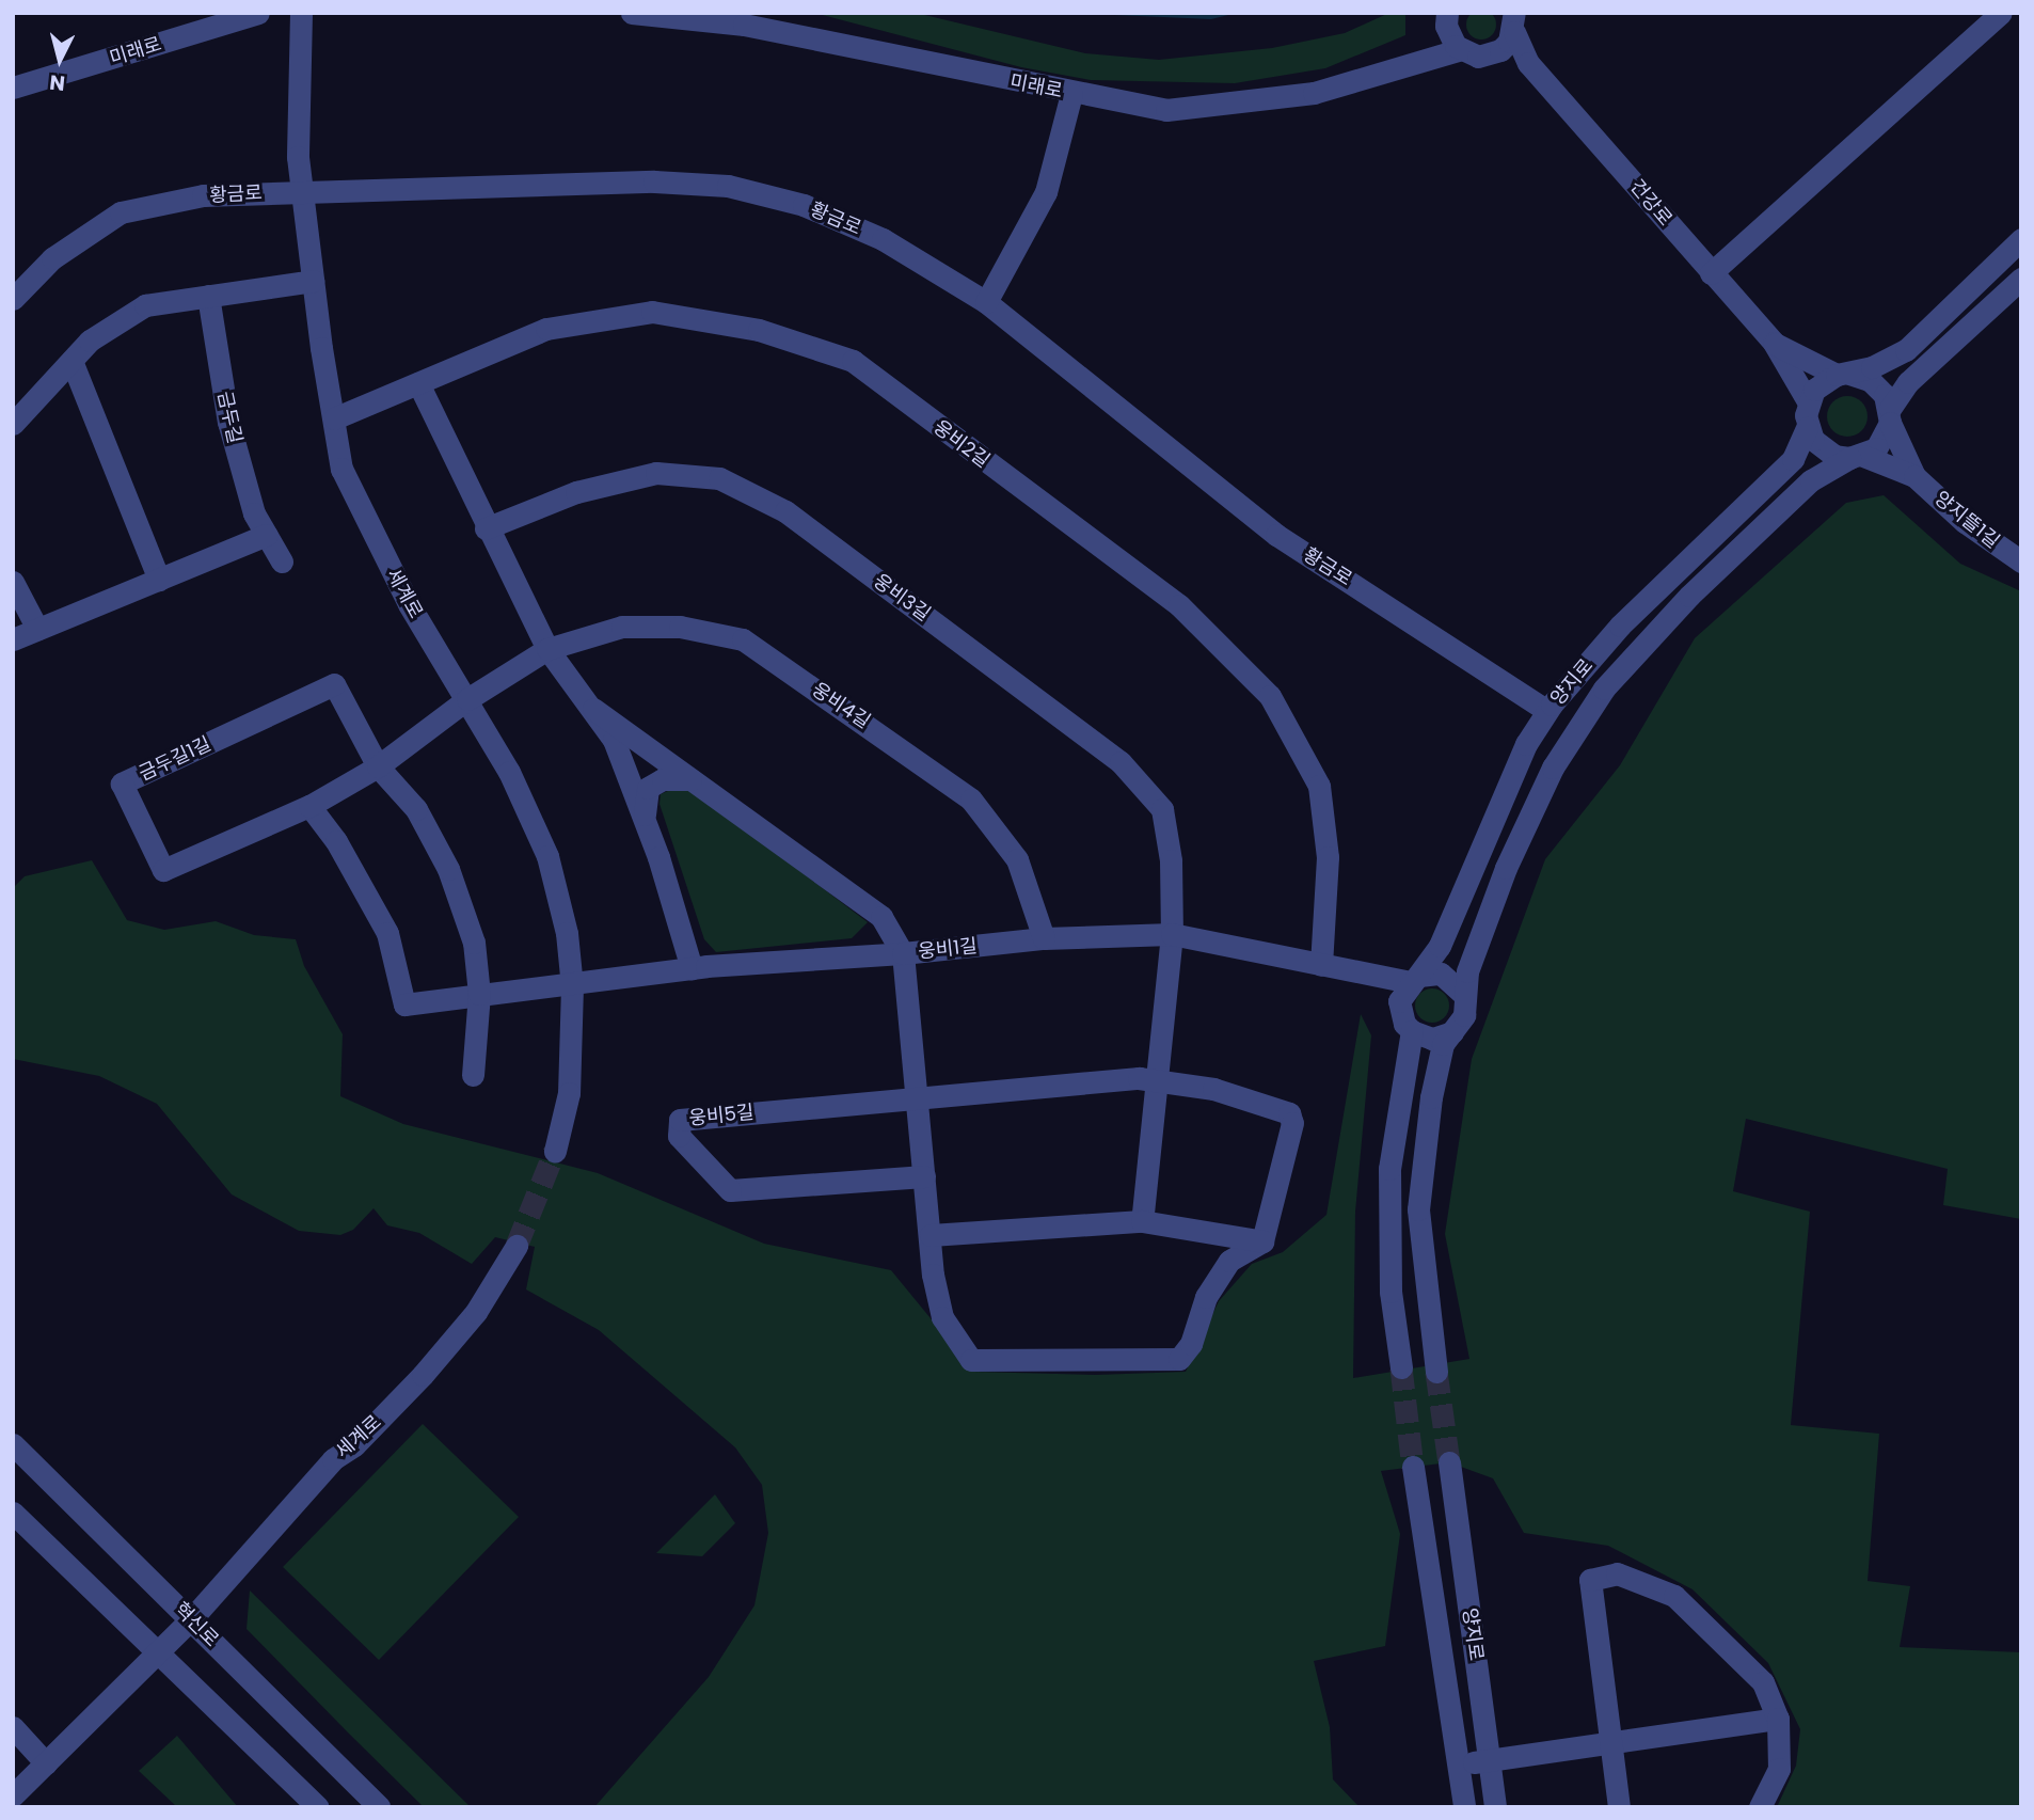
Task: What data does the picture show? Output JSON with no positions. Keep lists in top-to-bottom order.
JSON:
{
  "streets": {
    "street": [
      "미래로",
      "황금로",
      "건강로",
      "금두길",
      "웅비2길",
      "양지뜰1길",
      "세계로",
      "웅비3길",
      "양지로",
      "웅비4길",
      "금두길1길",
      "웅비1길",
      "웅비5길",
      "혁신로"
    ]
  },
  "crossings": [
    ["황금로", "세계로"],
    ["웅비2길", "세계로"],
    ["웅비2길", "웅비1길"],
    ["세계로", "웅비4길"],
    ["세계로", "금두길1길"],
    ["세계로", "웅비1길"],
    ["세계로", "혁신로"],
    ["웅비3길", "웅비1길"],
    ["양지로", "웅비1길"],
    ["웅비4길", "금두길1길"],
    ["웅비4길", "웅비1길"]
  ],
  "north": "bottom"
}
